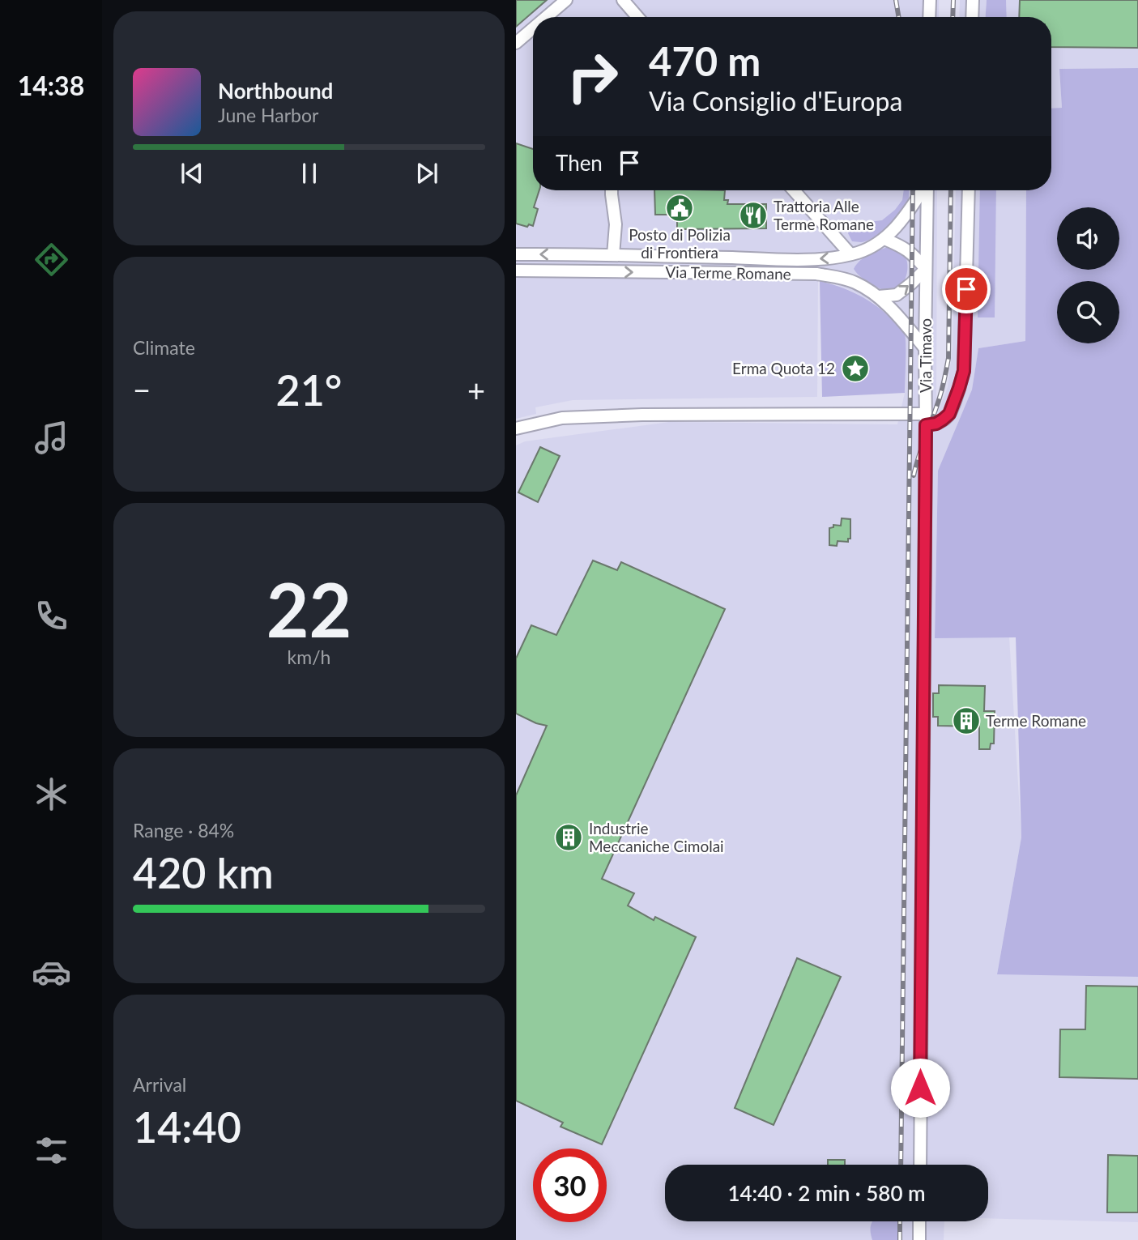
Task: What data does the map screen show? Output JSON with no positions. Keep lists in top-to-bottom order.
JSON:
{
  "streets": {
    "street": ["Via Terme Romane", "Via Timavo"]
  },
  "crossings": [
    ["Via Terme Romane", "Via Timavo"]
  ],
  "places": {
    "public building": ["Posto di Polizia di Frontiera"],
    "restaurant": ["Trattoria Alle Terme Romane"],
    "place": ["Erma Quota 12"],
    "building": ["Terme Romane", "Industrie Meccaniche Cimolai"]
  },
  "page": {
    "tabs": "14:38",
    "turn": ["470 m", "Via Consiglio d'Europa"],
    "song": ["Northbound", "June Harbor"],
    "then": "Then",
    "tile": [
      "Climate",
      ["22", "km/h"],
      ["Range · 84%", "420 km"],
      ["Arrival", "14:40"]
    ],
    "heat": ["−", "21°", "+"],
    "limit": "30",
    "trip": "14:40 · 2 min · 580 m"
  }
}
